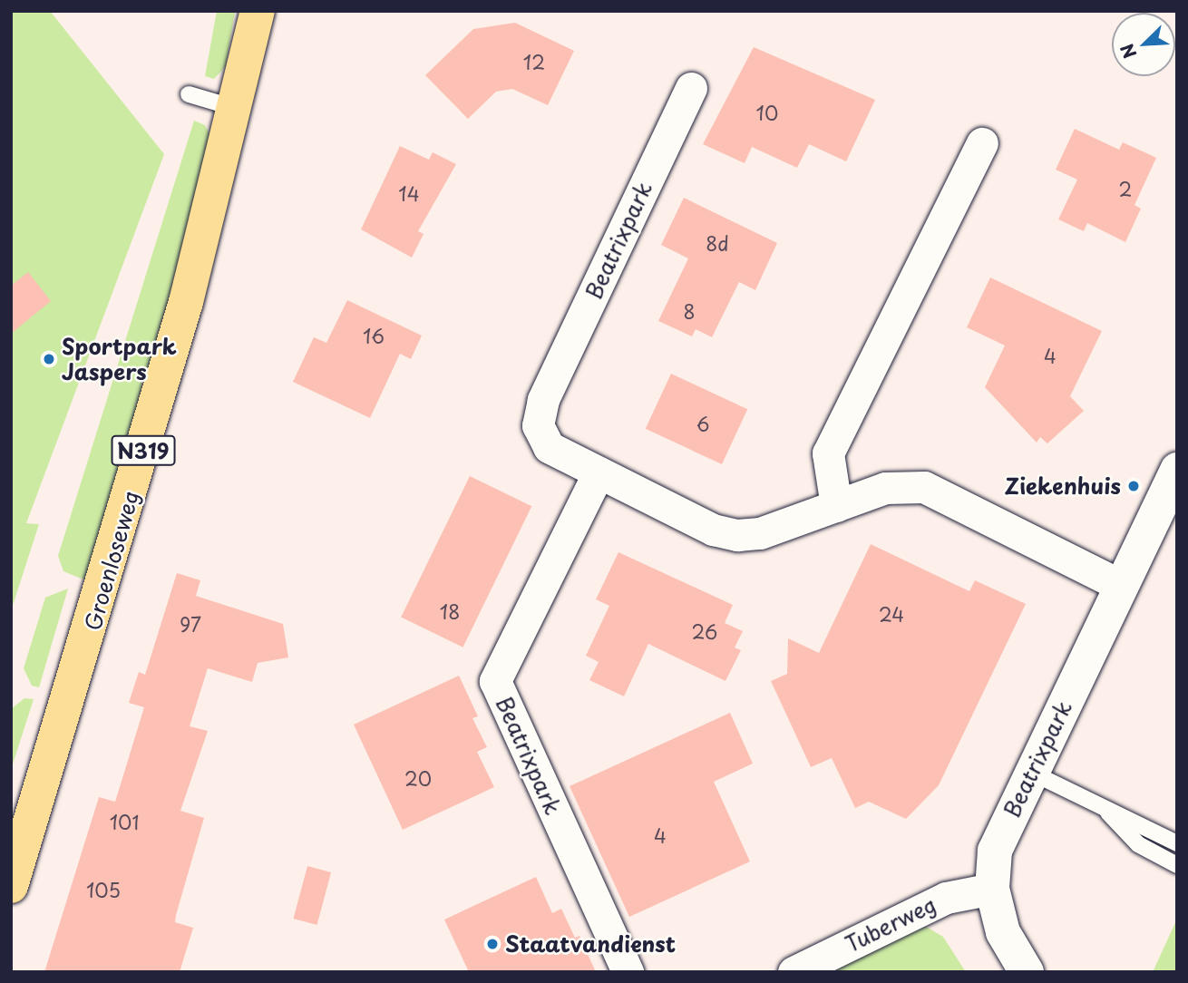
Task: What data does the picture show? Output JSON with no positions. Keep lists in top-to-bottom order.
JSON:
{
  "streets": {
    "main road": ["N319", "Groenloseweg"],
    "street": ["Beatrixpark", "Tuberweg"]
  },
  "crossings": [
    ["Beatrixpark", "Tuberweg"]
  ],
  "places": ["Sportpark Jaspers", "Ziekenhuis", "Staatvandienst"],
  "house_numbers": [
    "12",
    "10",
    "2",
    "14",
    "8d",
    "8",
    "16",
    "4",
    "6",
    "18",
    "24",
    "97",
    "26",
    "20",
    "101",
    "4",
    "105"
  ],
  "north": "bottom left"
}
